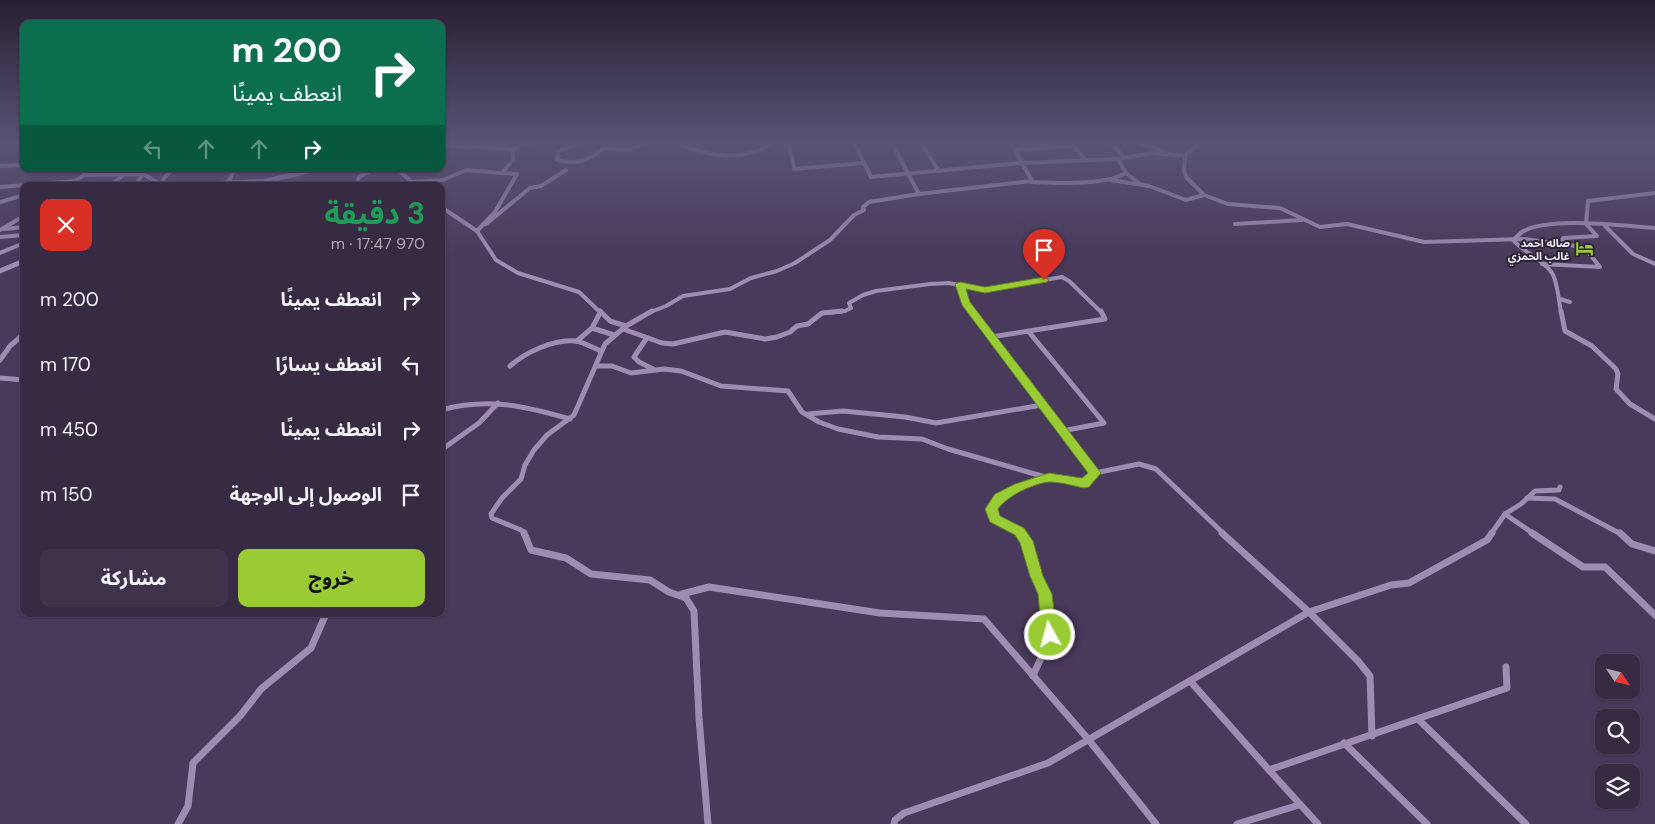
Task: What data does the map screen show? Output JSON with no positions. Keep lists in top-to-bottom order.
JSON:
{
  "places": {
    "hotel": ["صاله احمد غالب الحمزي"]
  },
  "north": "bottom right",
  "page": {
    "turn": ["200 m", "انعطف يمينًا"],
    "heading": ["3 دقيقة", "970 m · 17:47"],
    "list": [
      {
        "name": "انعطف يمينًا",
        "value": "200 m"
      },
      {
        "name": "انعطف يسارًا",
        "value": "170 m"
      },
      {
        "name": "انعطف يمينًا",
        "value": "450 m"
      },
      {
        "name": "الوصول إلى الوجهة",
        "value": "150 m"
      }
    ],
    "buttons": ["خروج", "مشاركة"]
  }
}
